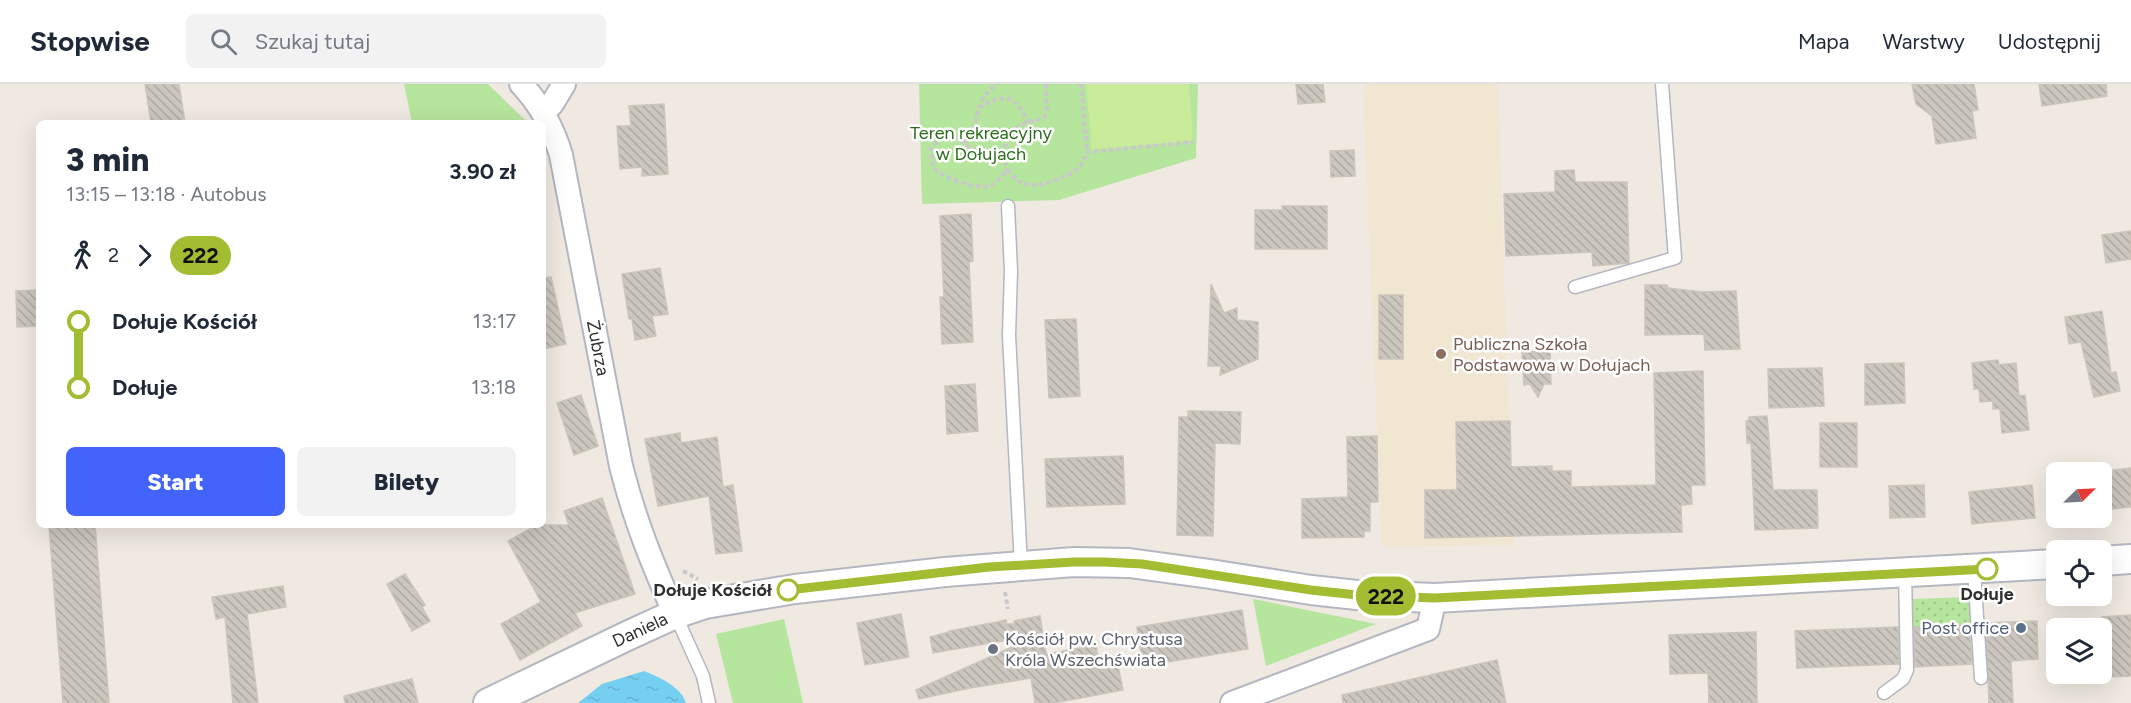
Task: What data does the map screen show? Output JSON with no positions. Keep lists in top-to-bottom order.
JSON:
{
  "streets": {
    "street": ["Żubrza", "Daniela"]
  },
  "crossings": [
    ["Żubrza", "Daniela"]
  ],
  "parks": ["Teren rekreacyjny w Dołujach"],
  "places": [
    "Publiczna Szkoła Podstawowa w Dołujach",
    "Dołuje",
    "Dołuje Kościół",
    "Post office",
    "Kościół pw. Chrystusa Króla Wszechświata"
  ],
  "lines": ["bus line 222"],
  "north": "top right",
  "page": {
    "header": "Stopwise",
    "search": "Szukaj tutaj",
    "nav": ["Mapa", "Warstwy", "Udostępnij"],
    "on_map": "222",
    "heading": ["3 min", "13:15 – 13:18 · Autobus", "3.90 zł"],
    "legs": ["2", "222"],
    "list": [
      {
        "name": "Dołuje Kościół",
        "value": "13:17"
      },
      {
        "name": "Dołuje",
        "value": "13:18"
      }
    ],
    "buttons": ["Start", "Bilety"]
  }
}
